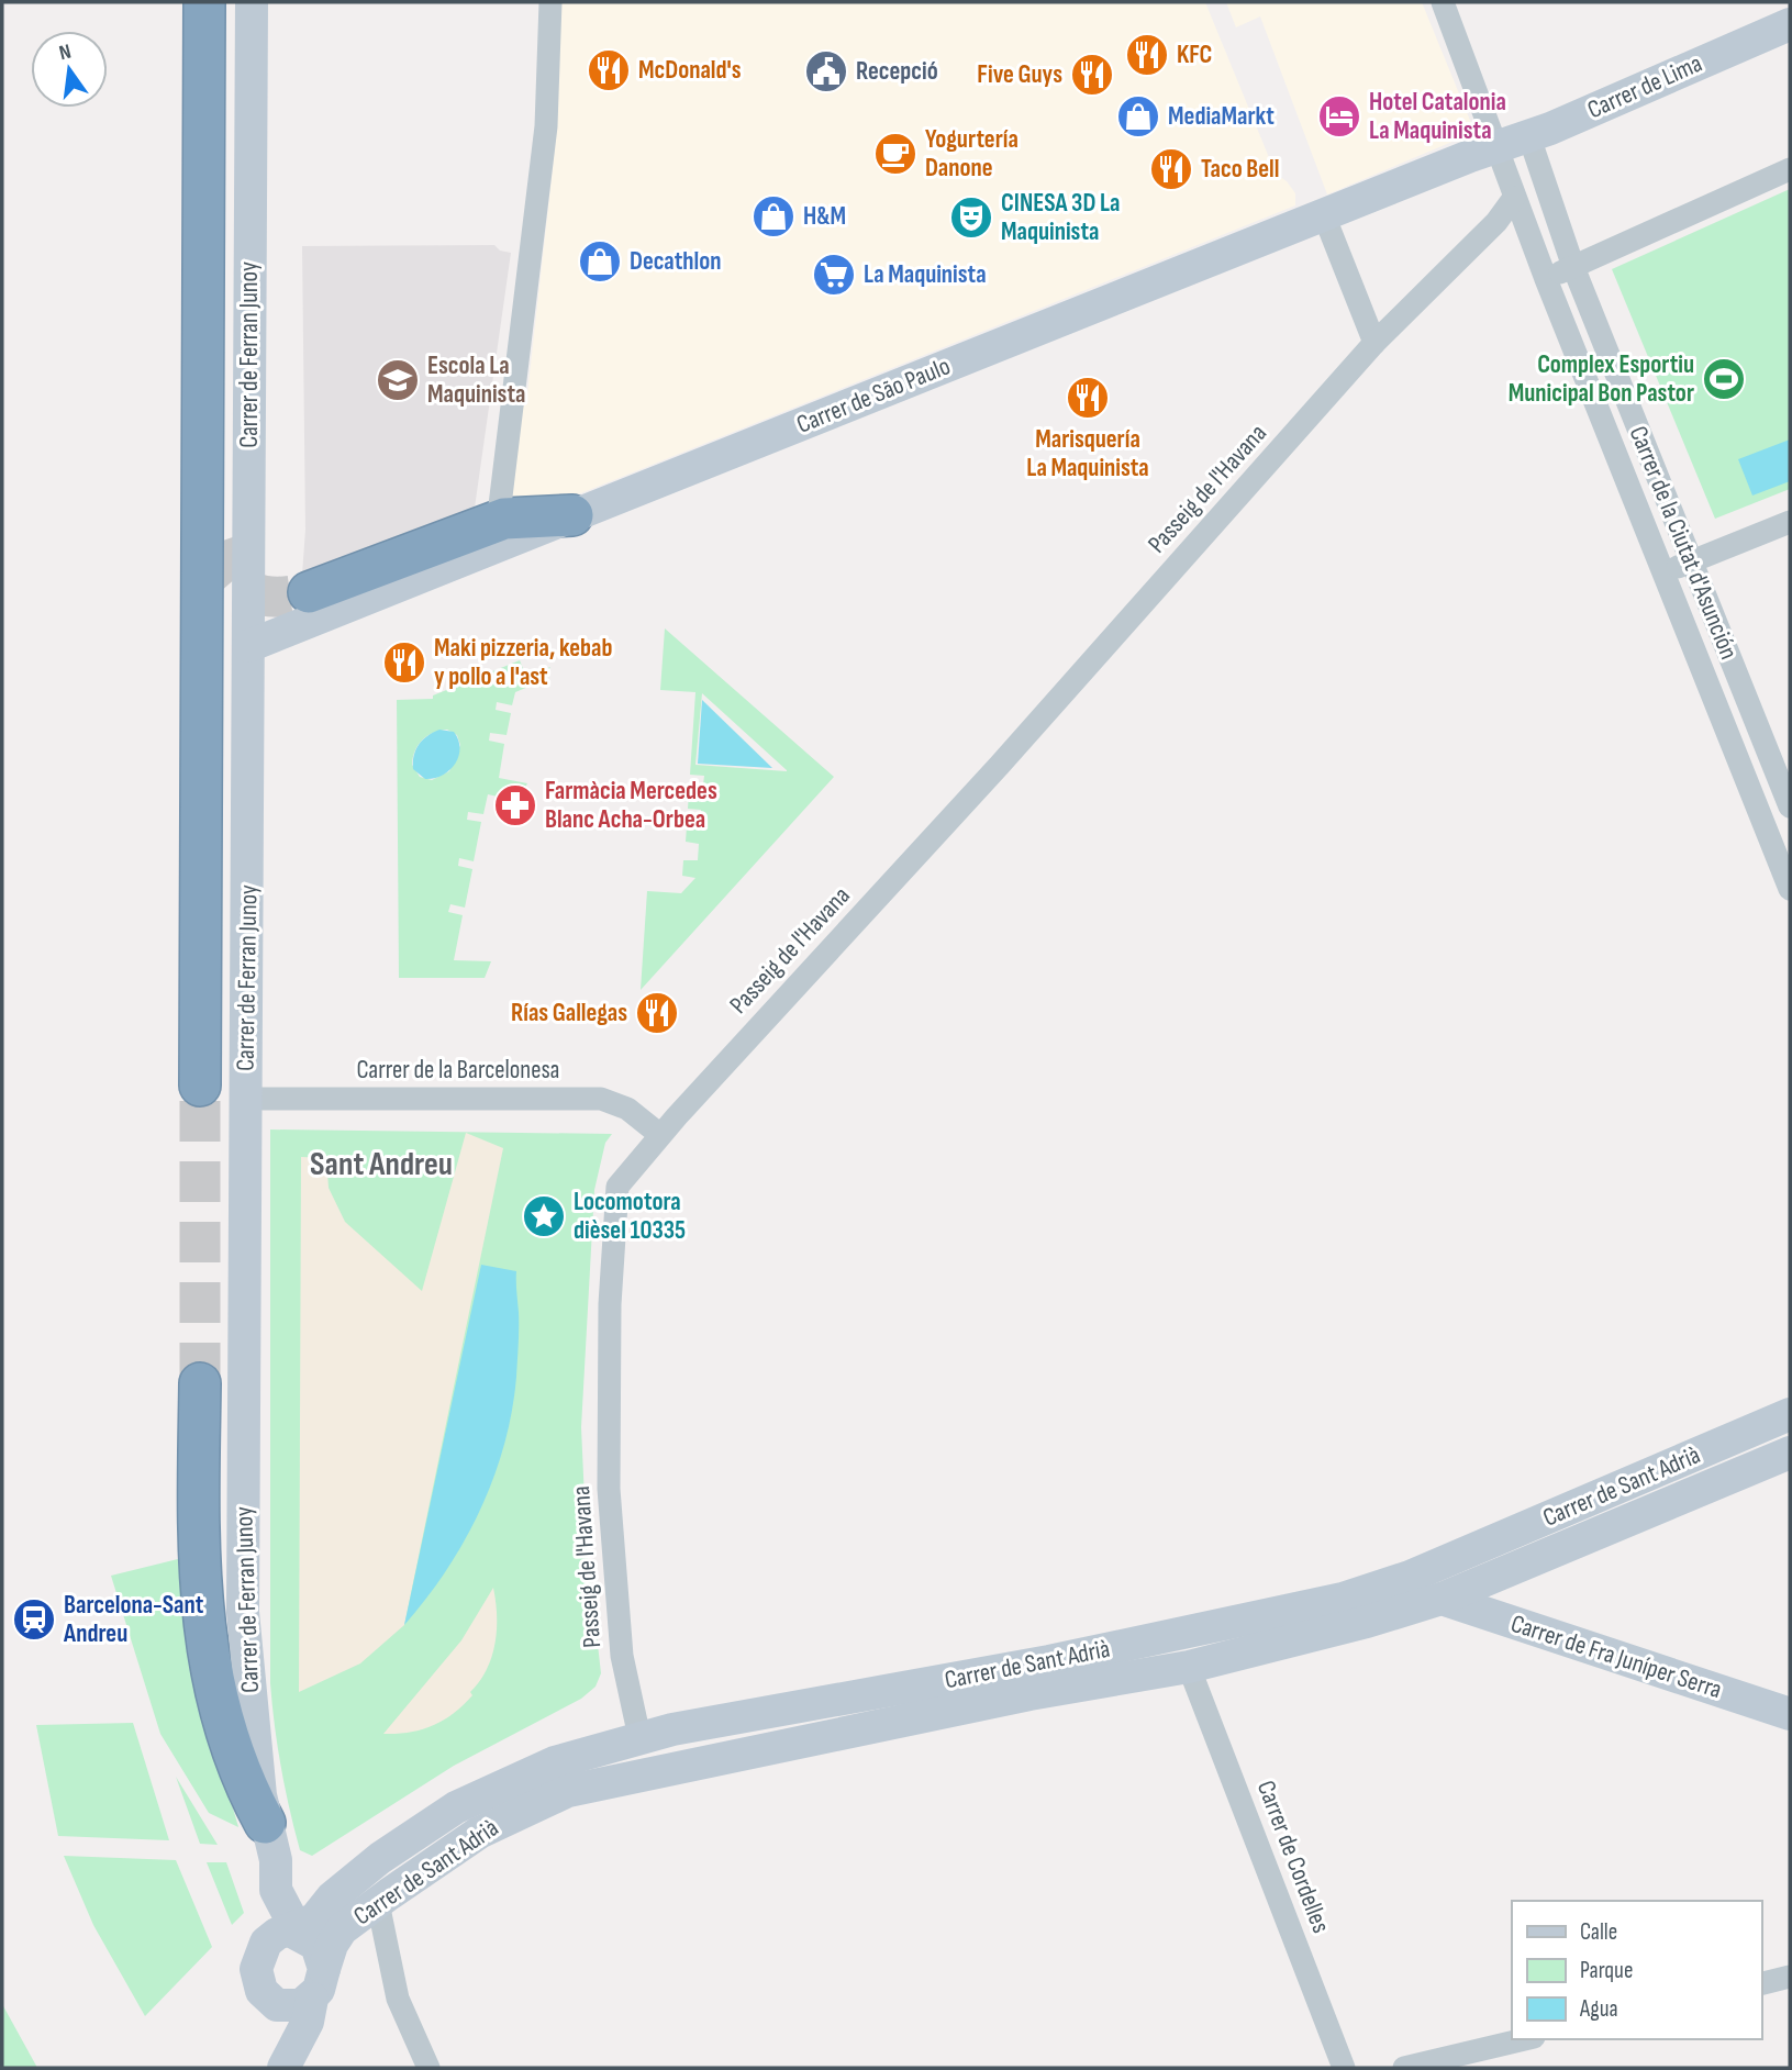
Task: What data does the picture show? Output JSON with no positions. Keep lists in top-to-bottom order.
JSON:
{
  "streets": {
    "street": [
      "Carrer de Lima",
      "Carrer de Ferran Junoy",
      "Carrer de São Paulo",
      "Passeig de l'Havana",
      "Carrer de la Ciutat d'Asunción",
      "Carrer de la Barcelonesa",
      "Carrer de Sant Adrià",
      "Carrer de Fra Juníper Serra",
      "Carrer de Cordelles"
    ]
  },
  "crossings": [
    ["Carrer de Lima", "Carrer de São Paulo"],
    ["Carrer de Lima", "Carrer de la Ciutat d'Asunción"],
    ["Carrer de Ferran Junoy", "Carrer de la Barcelonesa"],
    ["Carrer de Ferran Junoy", "Carrer de Sant Adrià"],
    ["Carrer de São Paulo", "Carrer de la Ciutat d'Asunción"],
    ["Passeig de l'Havana", "Carrer de la Ciutat d'Asunción"],
    ["Passeig de l'Havana", "Carrer de la Barcelonesa"],
    ["Passeig de l'Havana", "Carrer de Sant Adrià"],
    ["Carrer de Sant Adrià", "Carrer de Fra Juníper Serra"],
    ["Carrer de Sant Adrià", "Carrer de Cordelles"]
  ],
  "districts": ["Sant Andreu"],
  "places": {
    "restaurant": [
      "KFC",
      "McDonald's",
      "Five Guys",
      "Taco Bell",
      "Marisquería La Maquinista",
      "Maki pizzeria, kebab y pollo a l'ast",
      "Rías Gallegas"
    ],
    "public building": ["Recepció"],
    "shop": ["MediaMarkt", "H&M", "Decathlon"],
    "hotel": ["Hotel Catalonia La Maquinista"],
    "cafe": ["Yogurtería Danone"],
    "theatre": ["CINESA 3D La Maquinista"],
    "supermarket": ["La Maquinista"],
    "sports": ["Complex Esportiu Municipal Bon Pastor"],
    "school or university": ["Escola La Maquinista"],
    "pharmacy": ["Farmàcia Mercedes Blanc Acha-Orbea"],
    "place": ["Locomotora dièsel 10335"],
    "station": ["Barcelona-Sant Andreu"]
  },
  "legend": ["Calle", "Parque", "Agua"],
  "north": "top"
}
